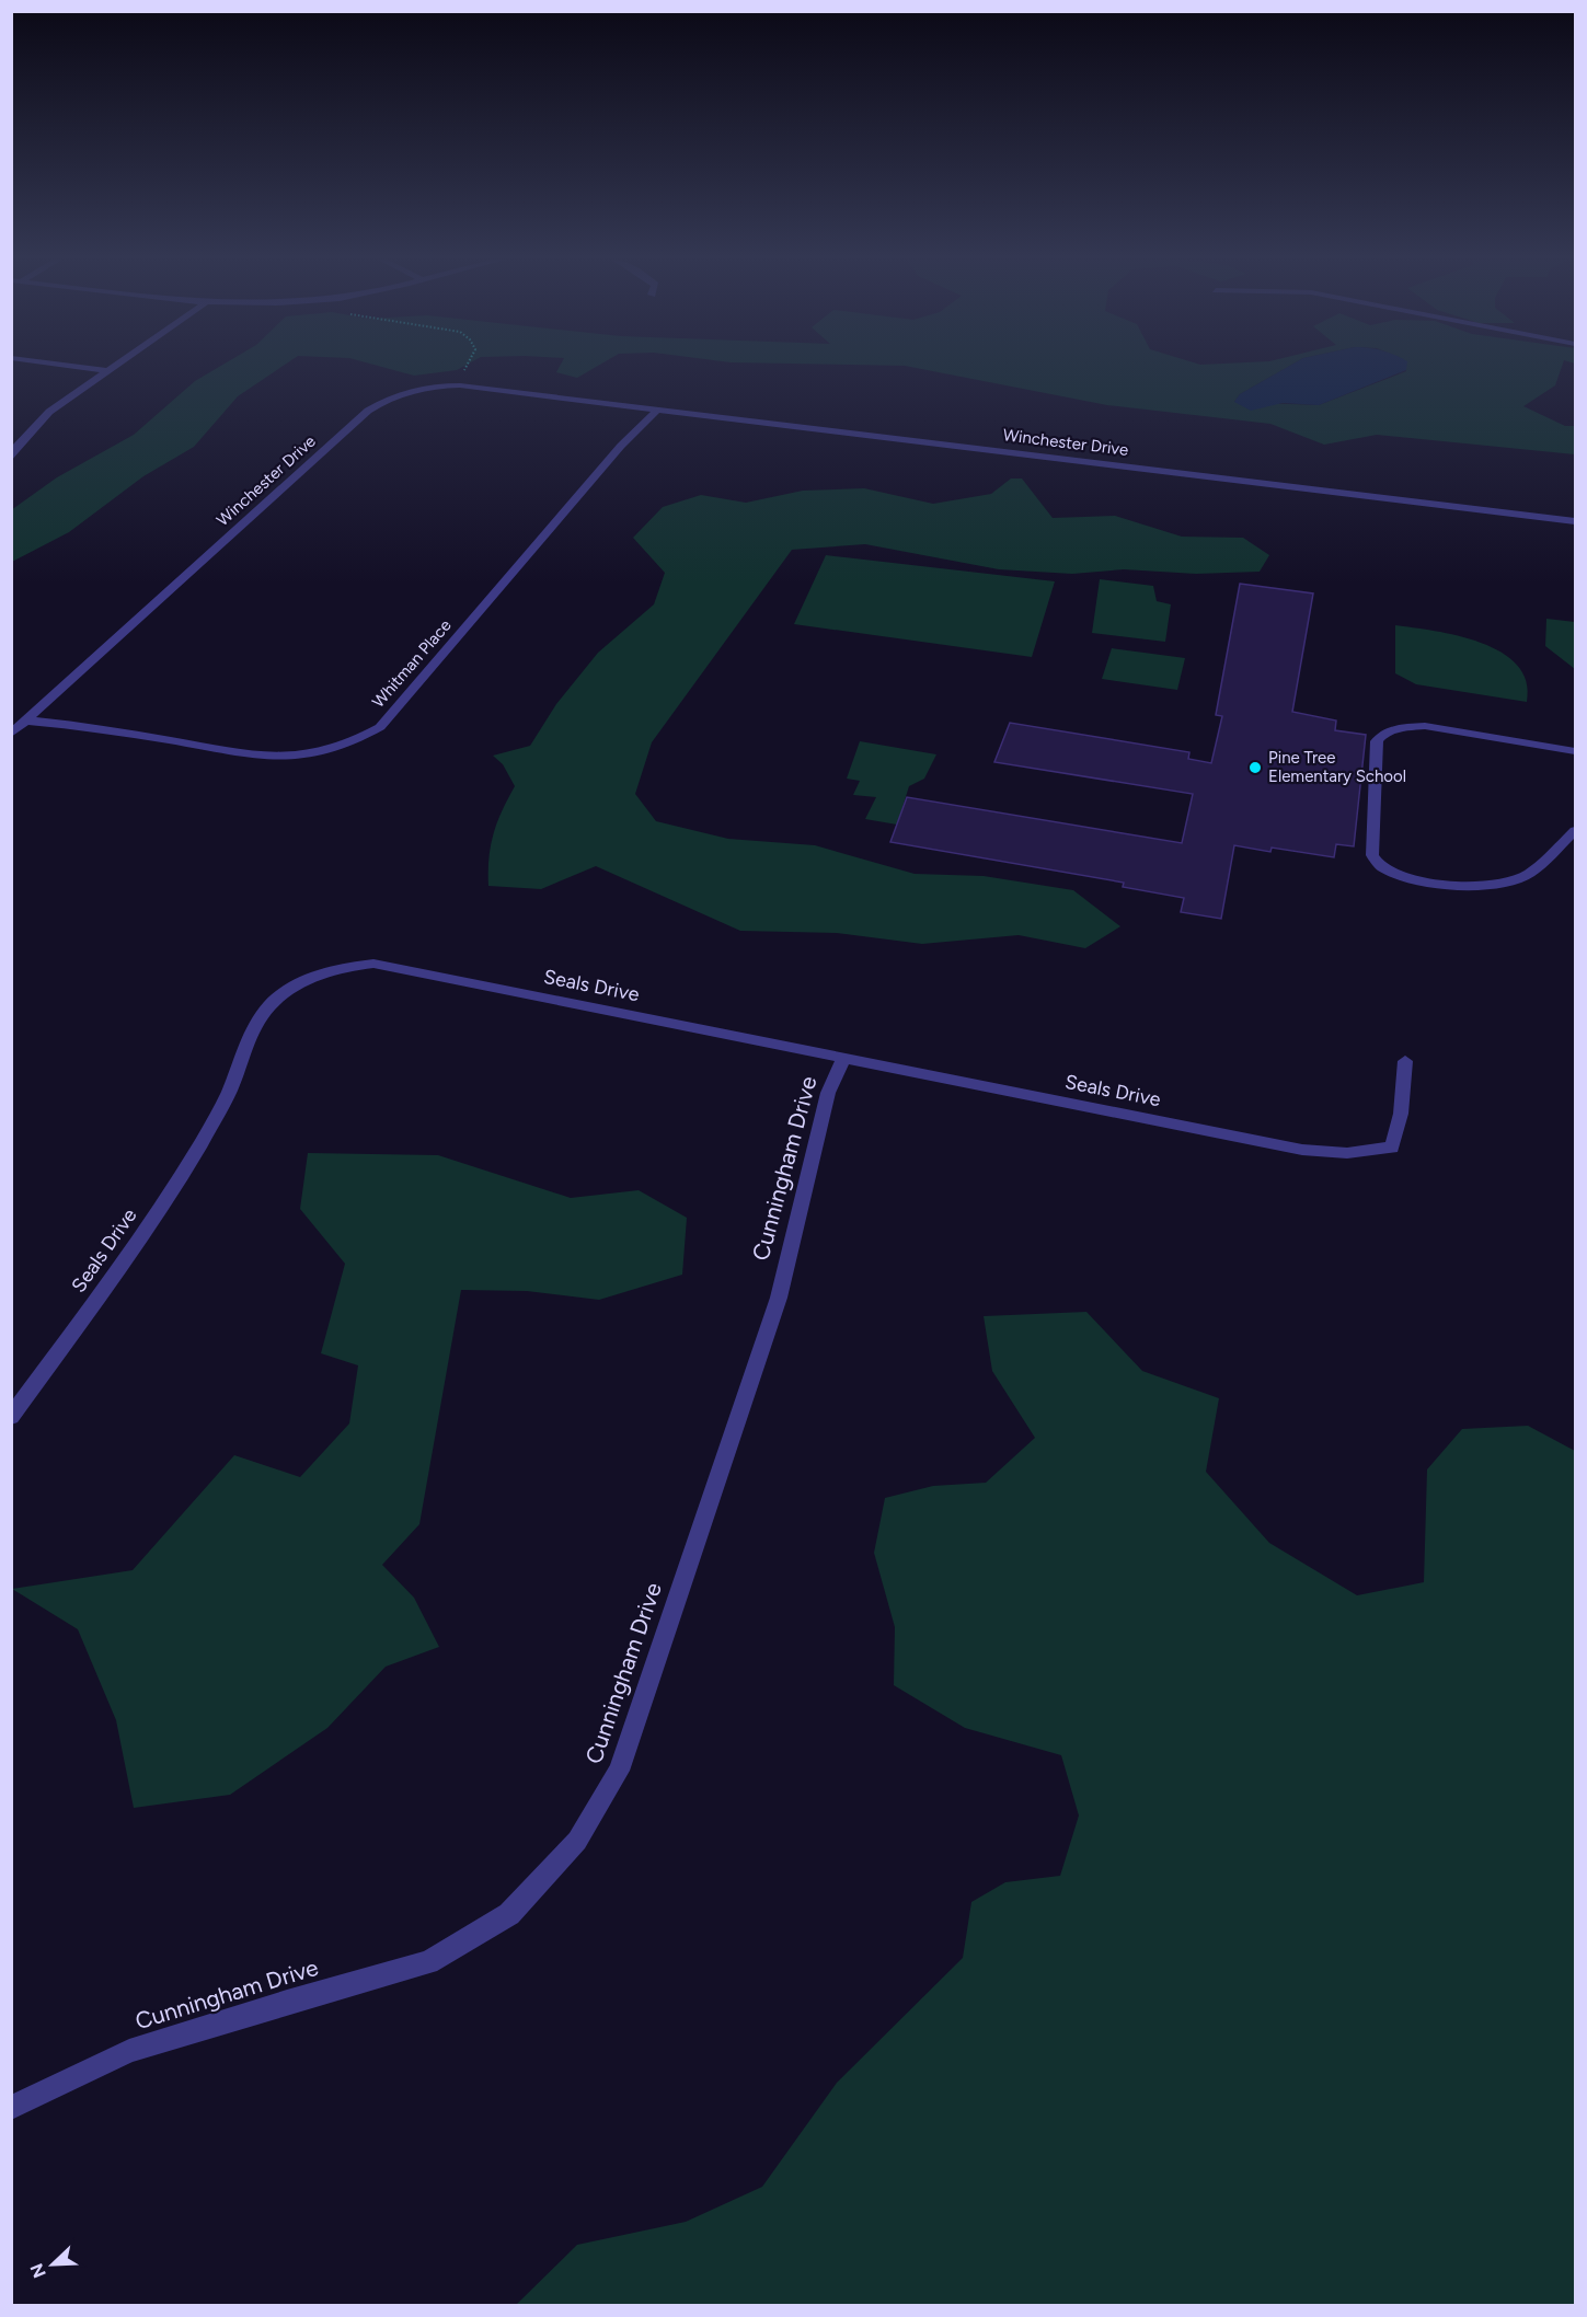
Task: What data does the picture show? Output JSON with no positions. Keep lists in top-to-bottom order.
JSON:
{
  "streets": {
    "street": [
      "Winchester Drive",
      "Whitman Place",
      "Seals Drive",
      "Cunningham Drive"
    ]
  },
  "crossings": [
    ["Winchester Drive", "Whitman Place"],
    ["Seals Drive", "Cunningham Drive"]
  ],
  "places": ["Pine Tree Elementary School"],
  "north": "bottom left"
}
